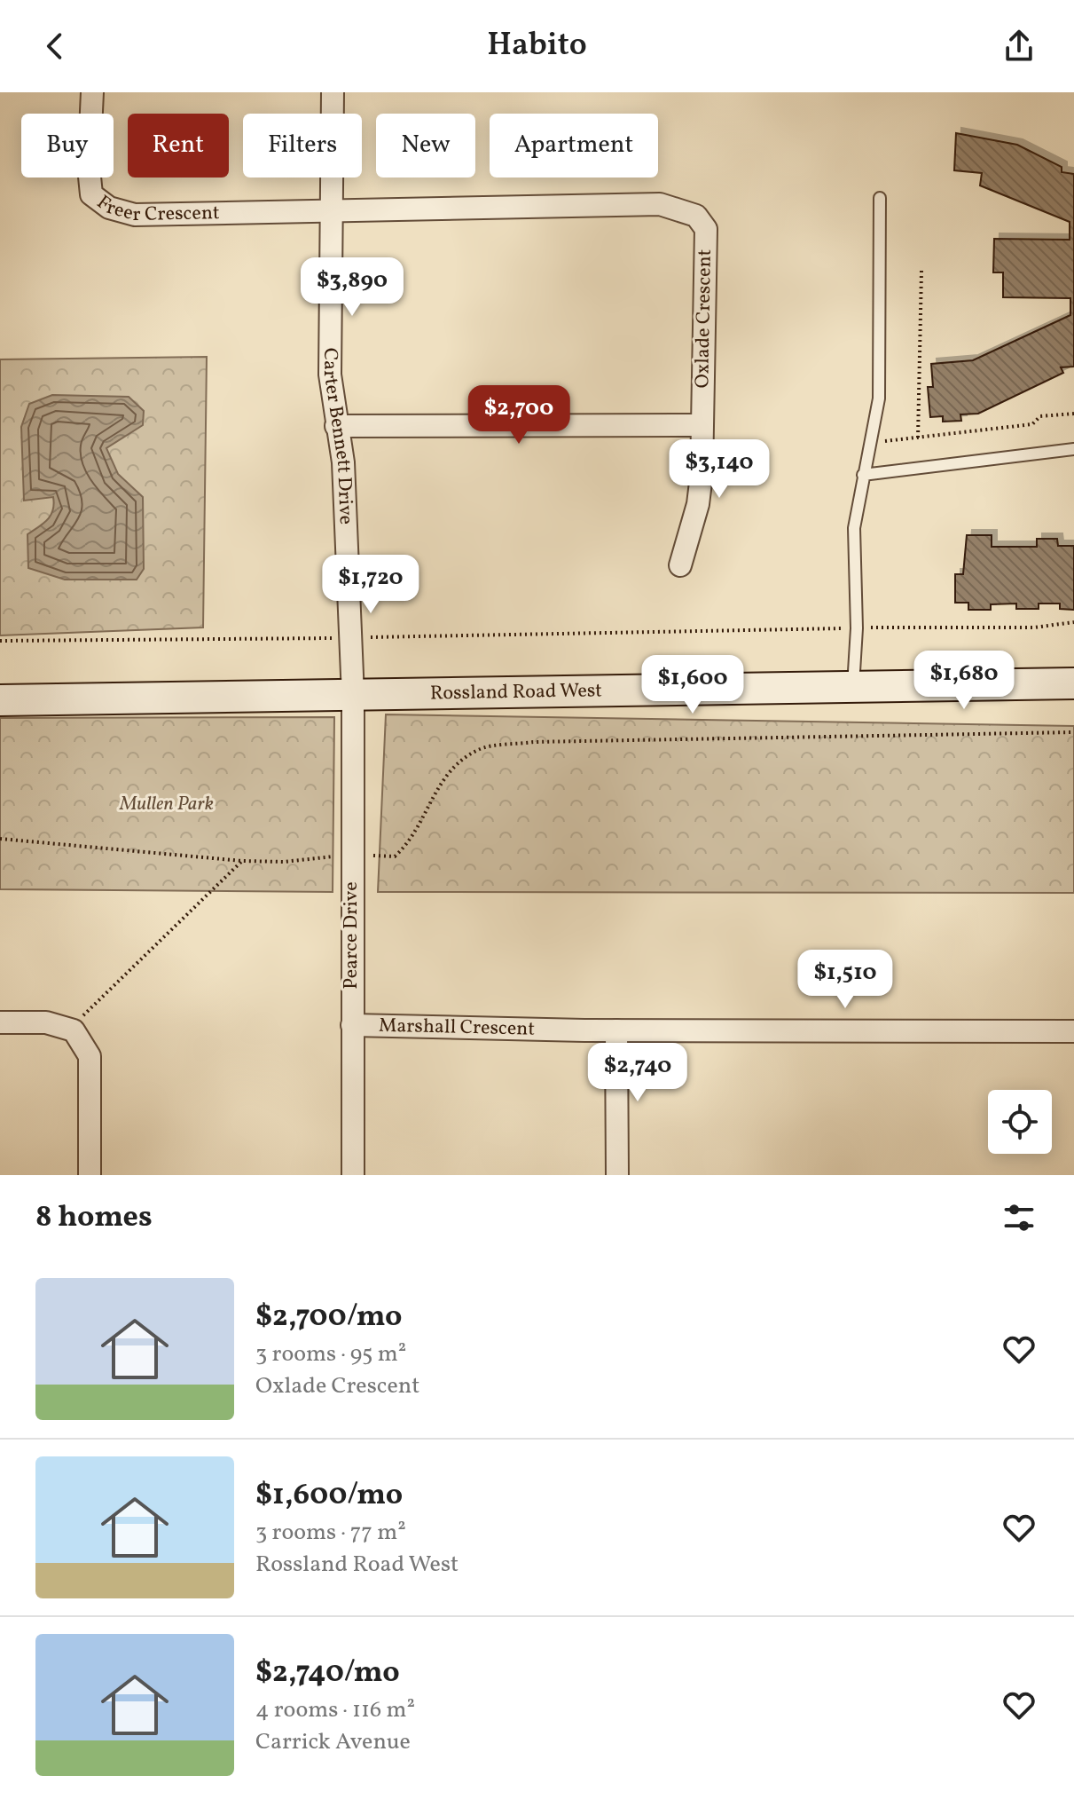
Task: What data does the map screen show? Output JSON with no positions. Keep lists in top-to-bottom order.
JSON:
{
  "streets": {
    "main road": ["Rossland Road West"],
    "street": [
      "Freer Crescent",
      "Oxlade Crescent",
      "Carter Bennett Drive",
      "Pearce Drive",
      "Marshall Crescent"
    ]
  },
  "crossings": [
    ["Freer Crescent", "Oxlade Crescent"],
    ["Freer Crescent", "Carter Bennett Drive"],
    ["Oxlade Crescent", "Carter Bennett Drive"],
    ["Carter Bennett Drive", "Rossland Road West"],
    ["Carter Bennett Drive", "Pearce Drive"],
    ["Rossland Road West", "Pearce Drive"],
    ["Pearce Drive", "Marshall Crescent"]
  ],
  "parks": ["Mullen Park"],
  "page": {
    "header": "Habito",
    "chip": [
      "Buy",
      "Rent",
      "Filters",
      "New",
      "Apartment"
    ],
    "price": [
      "$3,890",
      "$2,700",
      "$3,140",
      "$1,720",
      "$1,680",
      "$1,600",
      "$1,510",
      "$2,740"
    ],
    "heading": "8 homes",
    "list": [
      {
        "name": "$2,700/mo",
        "note": "3 rooms · 95 m² · Oxlade Crescent"
      },
      {
        "name": "$1,600/mo",
        "note": "3 rooms · 77 m² · Rossland Road West"
      },
      {
        "name": "$2,740/mo",
        "note": "4 rooms · 116 m² · Carrick Avenue"
      }
    ]
  }
}
